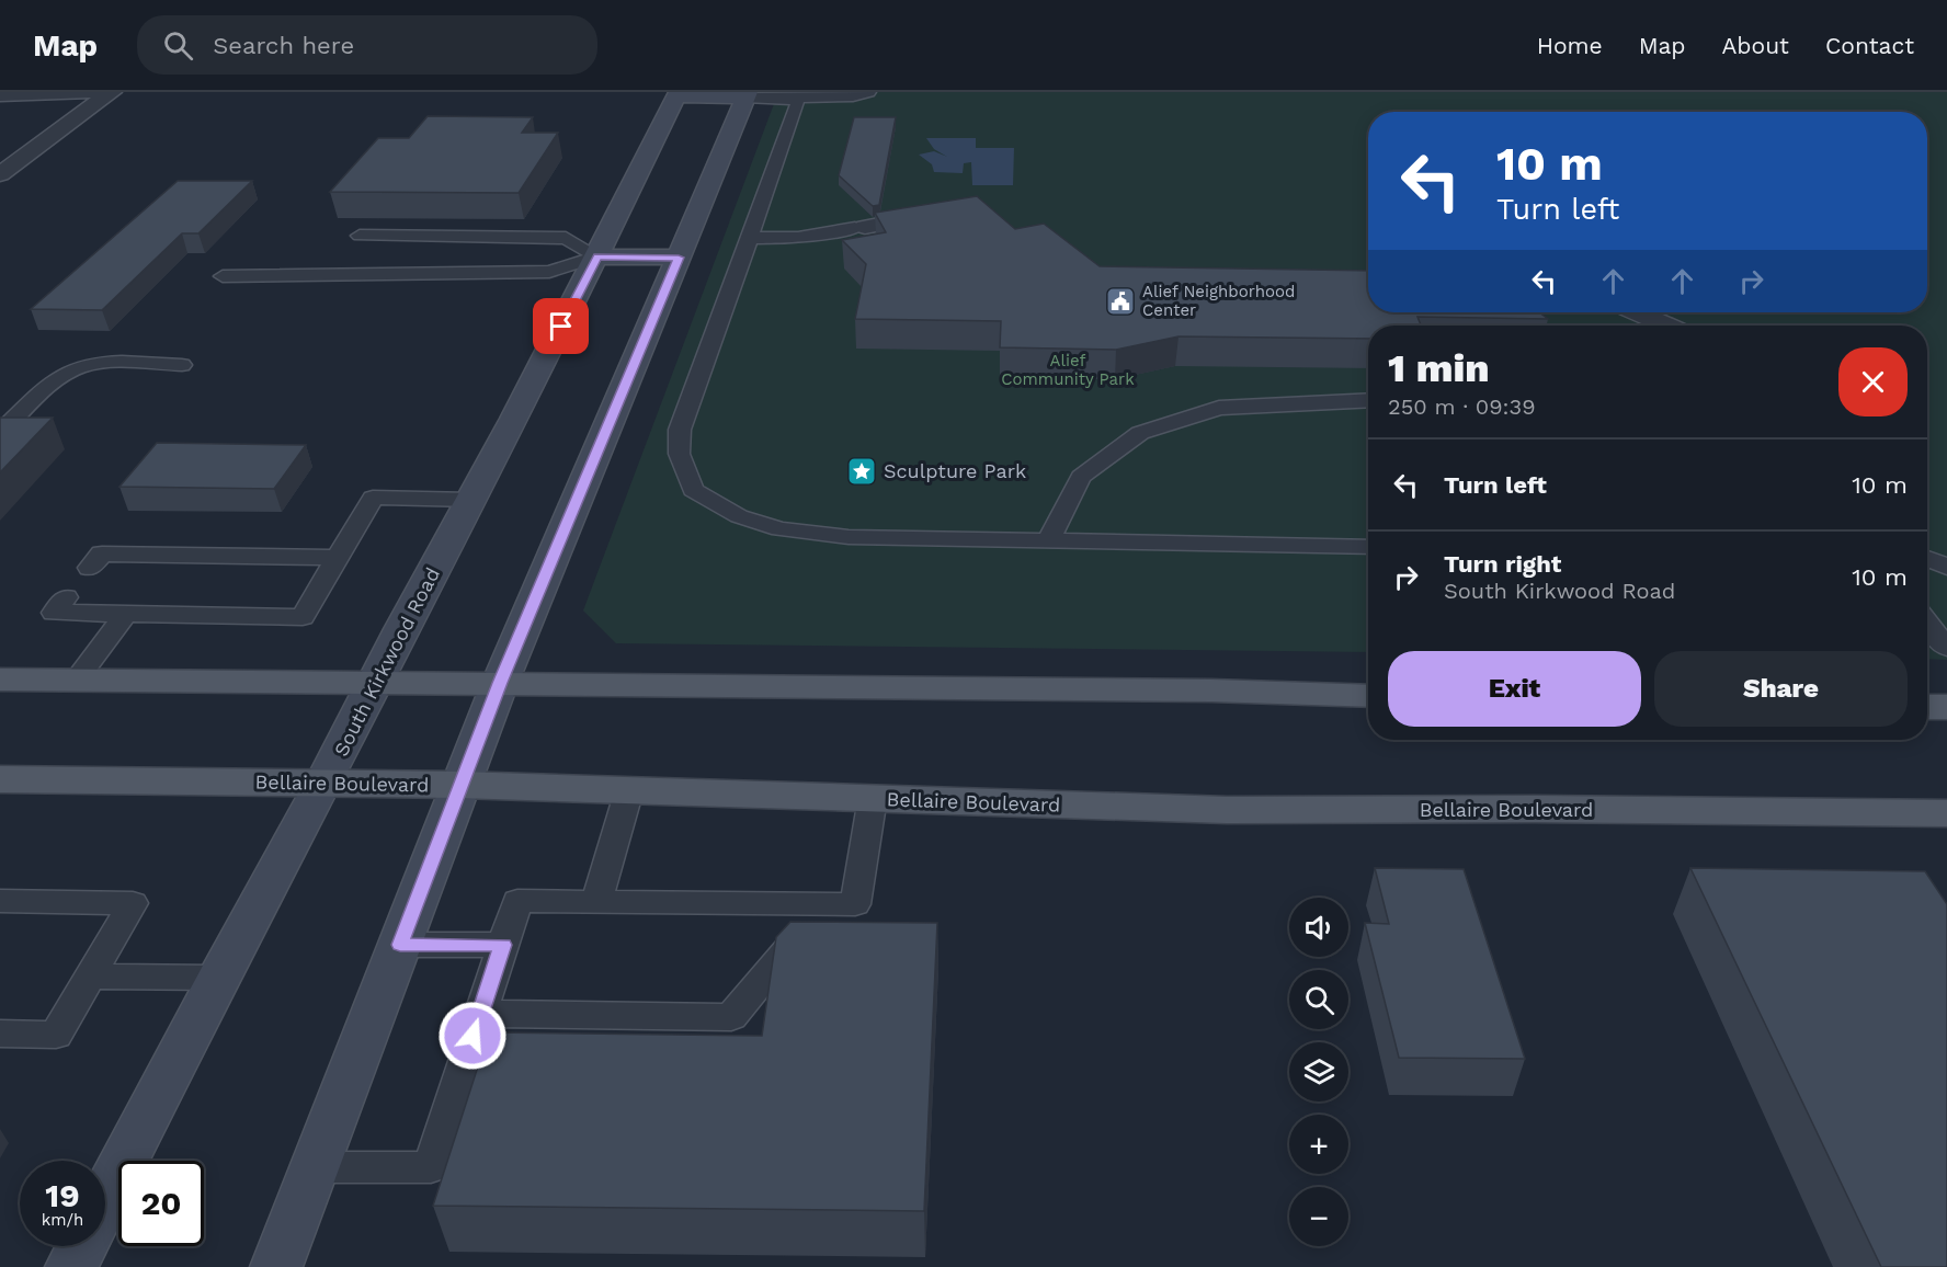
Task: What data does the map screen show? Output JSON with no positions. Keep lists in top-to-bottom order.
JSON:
{
  "streets": {
    "main road": ["South Kirkwood Road", "Bellaire Boulevard"]
  },
  "crossings": [
    ["South Kirkwood Road", "Bellaire Boulevard"]
  ],
  "parks": ["Alief Community Park"],
  "places": {
    "public building": ["Alief Neighborhood Center"],
    "place": ["Sculpture Park"]
  },
  "page": {
    "header": "Map",
    "search": "Search here",
    "nav": [
      "Home",
      "Map",
      "About",
      "Contact"
    ],
    "turn": ["10 m", "Turn left"],
    "heading": ["1 min", "250 m · 09:39"],
    "list": [
      {
        "name": "Turn left",
        "value": "10 m"
      },
      {
        "name": "Turn right",
        "note": "South Kirkwood Road",
        "value": "10 m"
      }
    ],
    "buttons": ["Exit", "Share"],
    "map_buttons": ["+", "−"],
    "speed": "19 km/h",
    "limit": "20"
  }
}
